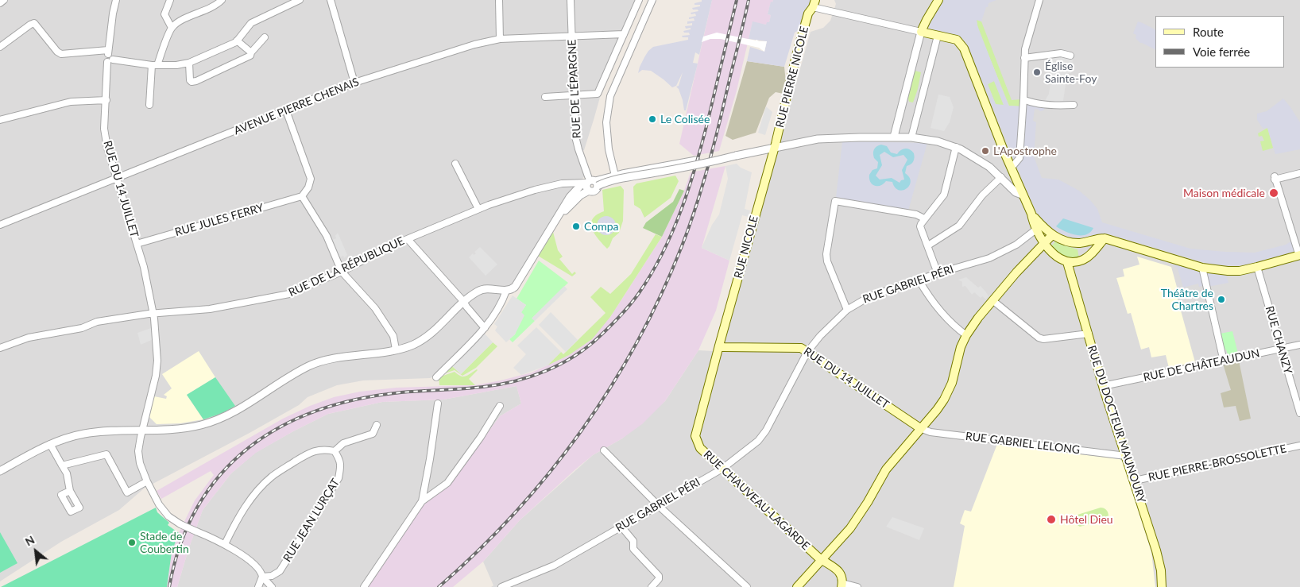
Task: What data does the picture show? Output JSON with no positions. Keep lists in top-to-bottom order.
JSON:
{
  "streets": {
    "main road": [
      "RUE PIERRE NICOLE",
      "RUE DU 14 JUILLET",
      "RUE NICOLE",
      "RUE DU DOCTEUR MAUNOURY",
      "RUE CHAUVEAU-LAGARDE"
    ],
    "street": [
      "RUE DE L'ÉPARGNE",
      "AVENUE PIERRE CHENAIS",
      "RUE JULES FERRY",
      "RUE DE LA RÉPUBLIQUE",
      "RUE GABRIEL PÉRI",
      "RUE CHANZY",
      "RUE DE CHÂTEAUDUN",
      "RUE GABRIEL LELONG",
      "RUE PIERRE-BROSSOLETTE",
      "RUE JEAN LURÇAT"
    ]
  },
  "crossings": [
    ["RUE PIERRE NICOLE", "RUE NICOLE"],
    ["RUE DE L'ÉPARGNE", "AVENUE PIERRE CHENAIS"],
    ["RUE DE L'ÉPARGNE", "RUE DE LA RÉPUBLIQUE"],
    ["AVENUE PIERRE CHENAIS", "RUE DU 14 JUILLET"],
    ["RUE DU 14 JUILLET", "RUE JULES FERRY"],
    ["RUE DU 14 JUILLET", "RUE NICOLE"],
    ["RUE DU 14 JUILLET", "RUE DE LA RÉPUBLIQUE"],
    ["RUE DU 14 JUILLET", "RUE GABRIEL PÉRI"],
    ["RUE DU 14 JUILLET", "RUE GABRIEL LELONG"],
    ["RUE DU 14 JUILLET", "RUE CHAUVEAU-LAGARDE"],
    ["RUE DU 14 JUILLET", "RUE JEAN LURÇAT"],
    ["RUE NICOLE", "RUE CHAUVEAU-LAGARDE"],
    ["RUE GABRIEL PÉRI", "RUE CHAUVEAU-LAGARDE"],
    ["RUE CHANZY", "RUE DE CHÂTEAUDUN"],
    ["RUE DE CHÂTEAUDUN", "RUE DU DOCTEUR MAUNOURY"],
    ["RUE DU DOCTEUR MAUNOURY", "RUE GABRIEL LELONG"],
    ["RUE DU DOCTEUR MAUNOURY", "RUE PIERRE-BROSSOLETTE"]
  ],
  "places": [
    "Église Sainte-Foy",
    "Le Colisée",
    "L'Apostrophe",
    "Maison médicale",
    "Compa",
    "Théâtre de Chartres",
    "Hôtel Dieu",
    "Stade de Coubertin"
  ],
  "legend": ["Route", "Voie ferrée"],
  "north": "top left"
}
